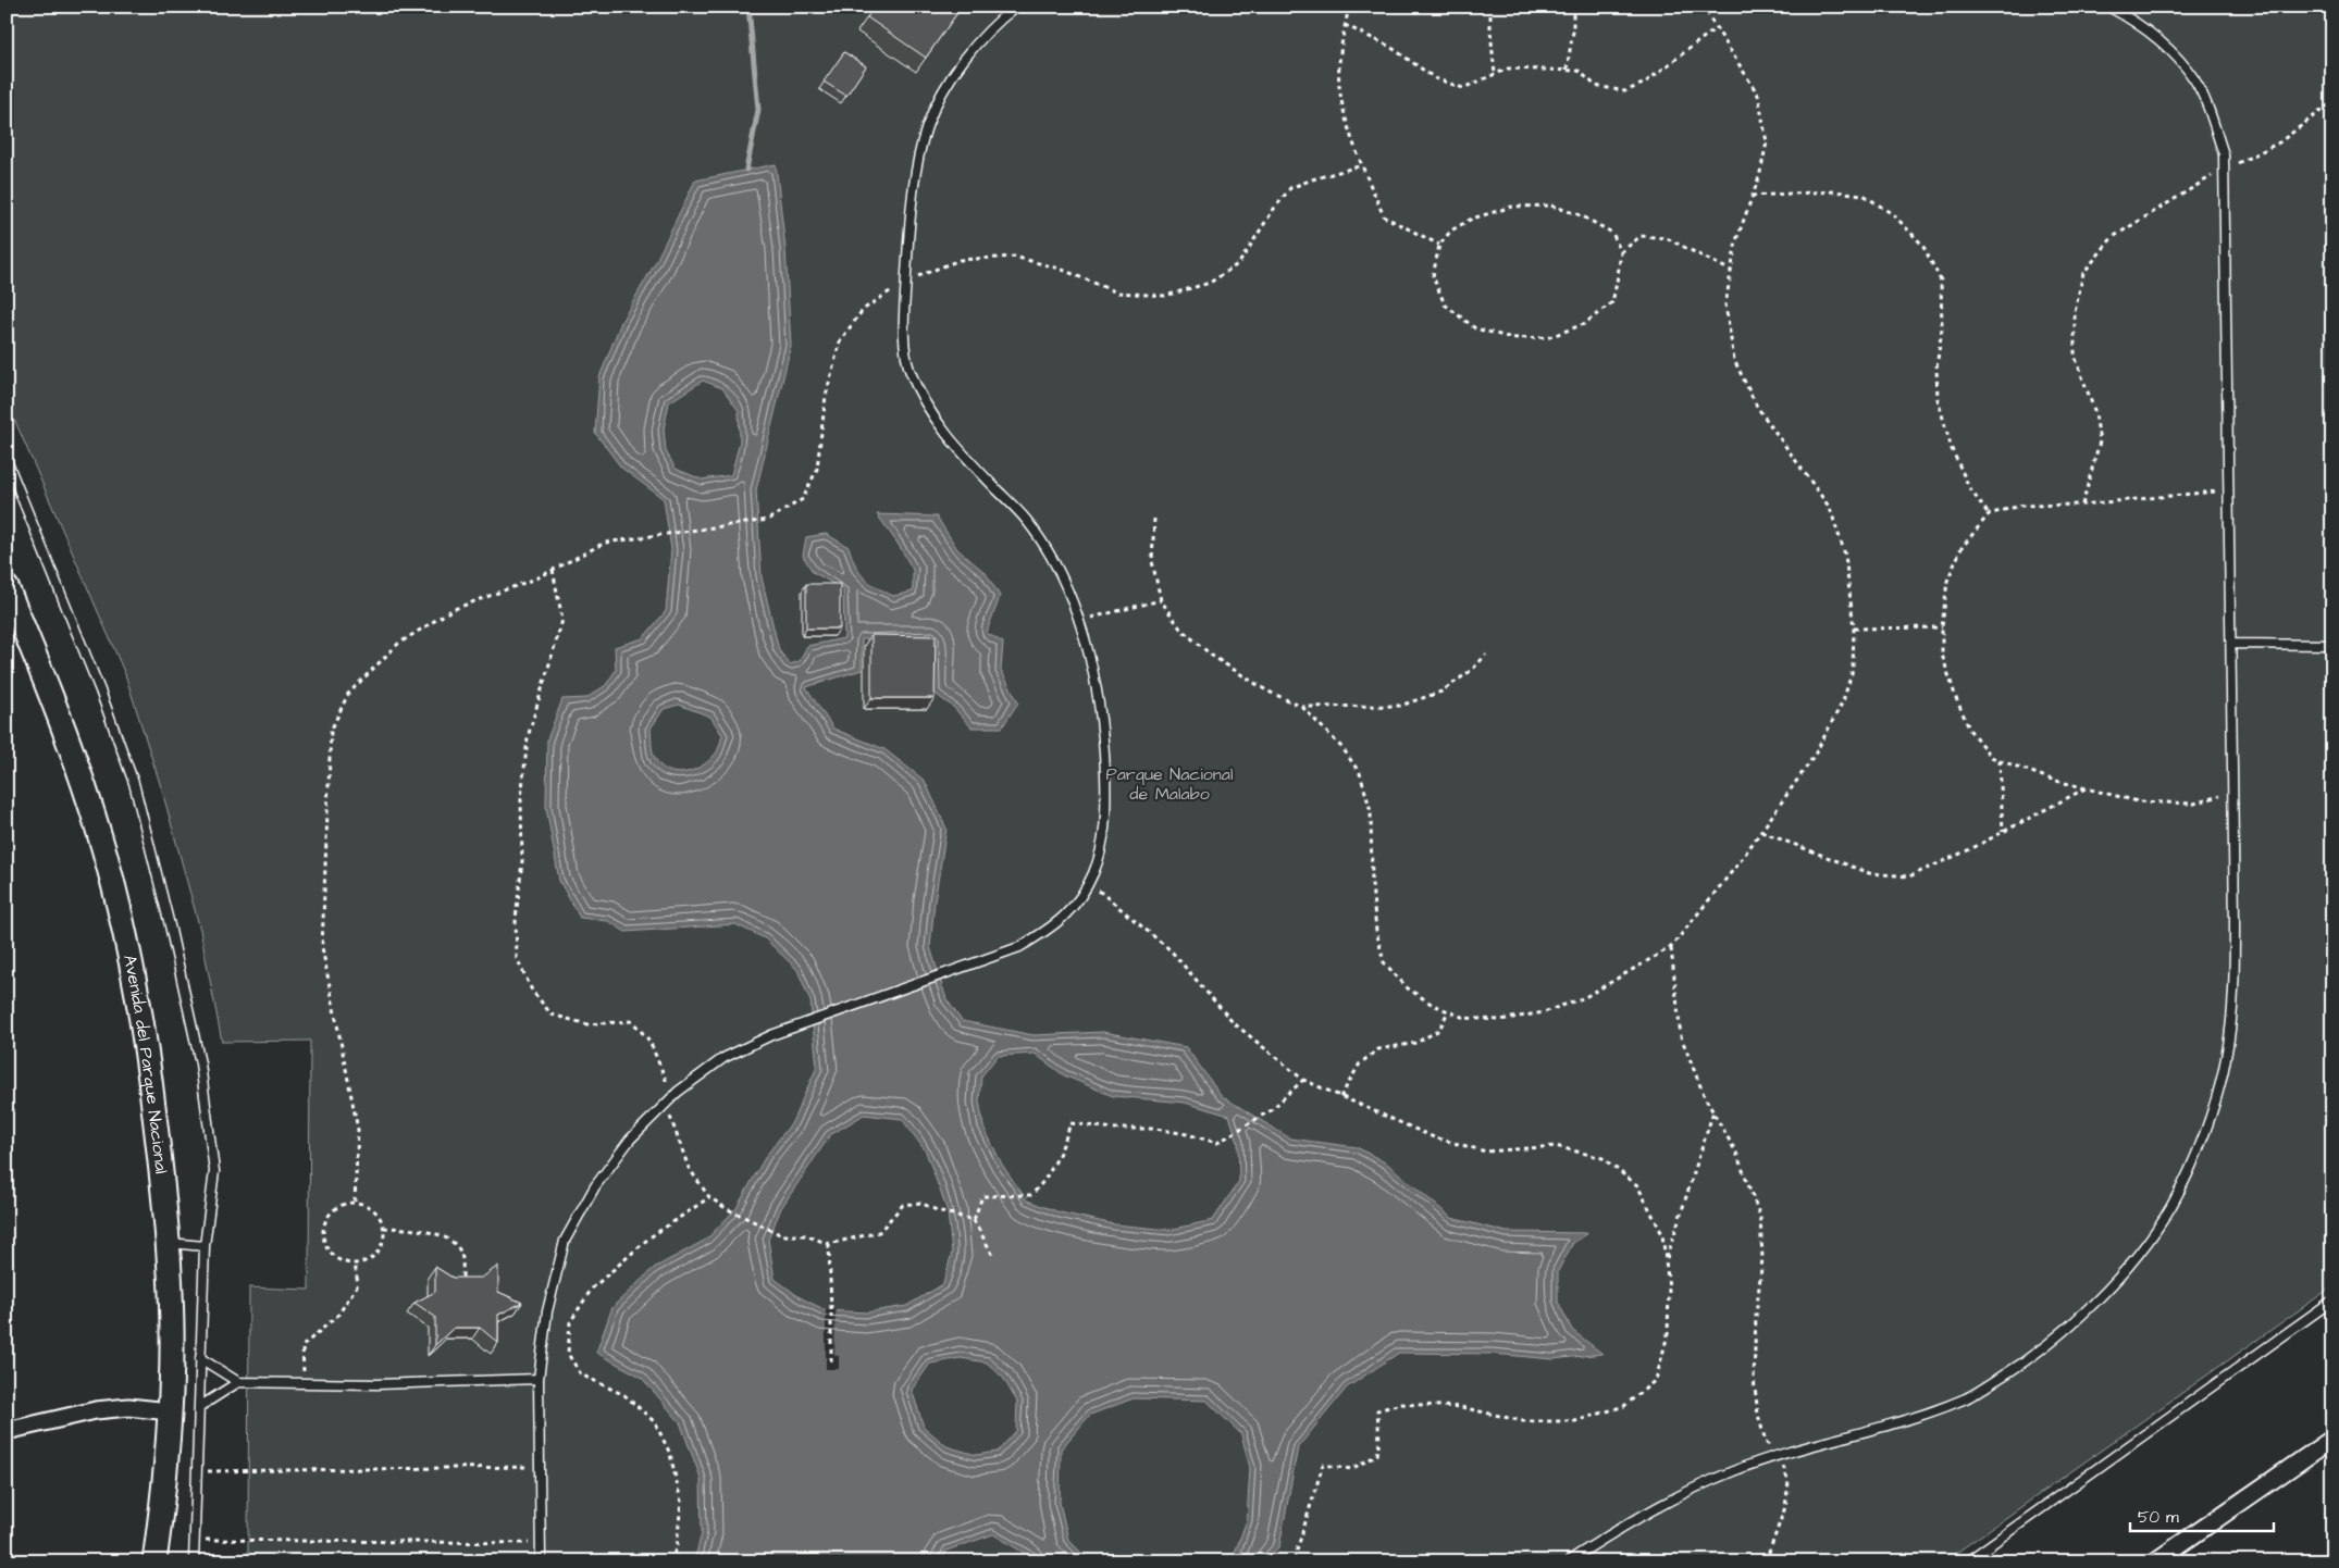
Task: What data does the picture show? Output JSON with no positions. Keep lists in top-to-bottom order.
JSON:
{
  "streets": {
    "street": ["Avenida del Parque Nacional"]
  },
  "parks": ["Parque Nacional de Malabo"],
  "scale_bar": "50 m"
}
